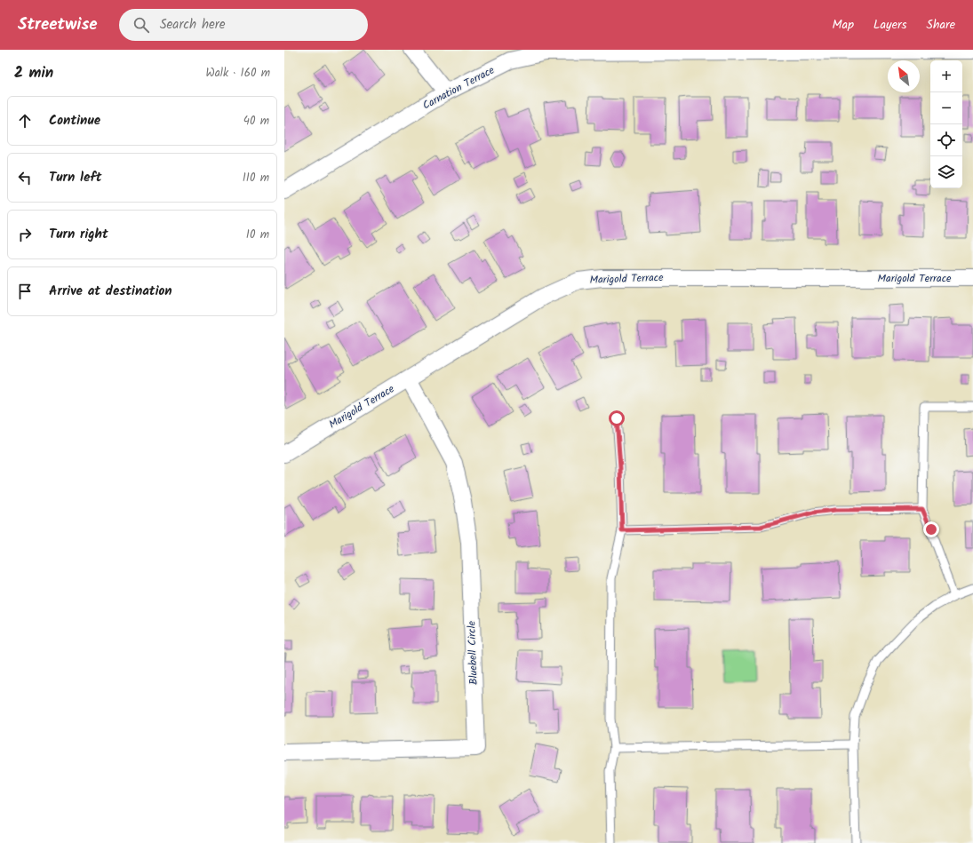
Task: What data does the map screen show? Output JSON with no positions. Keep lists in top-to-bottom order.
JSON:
{
  "streets": {
    "street": ["Carnation Terrace", "Marigold Terrace", "Bluebell Circle"]
  },
  "crossings": [
    ["Marigold Terrace", "Bluebell Circle"]
  ],
  "north": "top left",
  "page": {
    "header": "Streetwise",
    "search": "Search here",
    "nav": ["Map", "Layers", "Share"],
    "heading": ["2 min", "Walk · 160 m"],
    "map_buttons": ["+", "−"],
    "list": [
      ["Continue", "40 m"],
      ["Turn left", "110 m"],
      ["Turn right", "10 m"],
      "Arrive at destination"
    ]
  }
}
